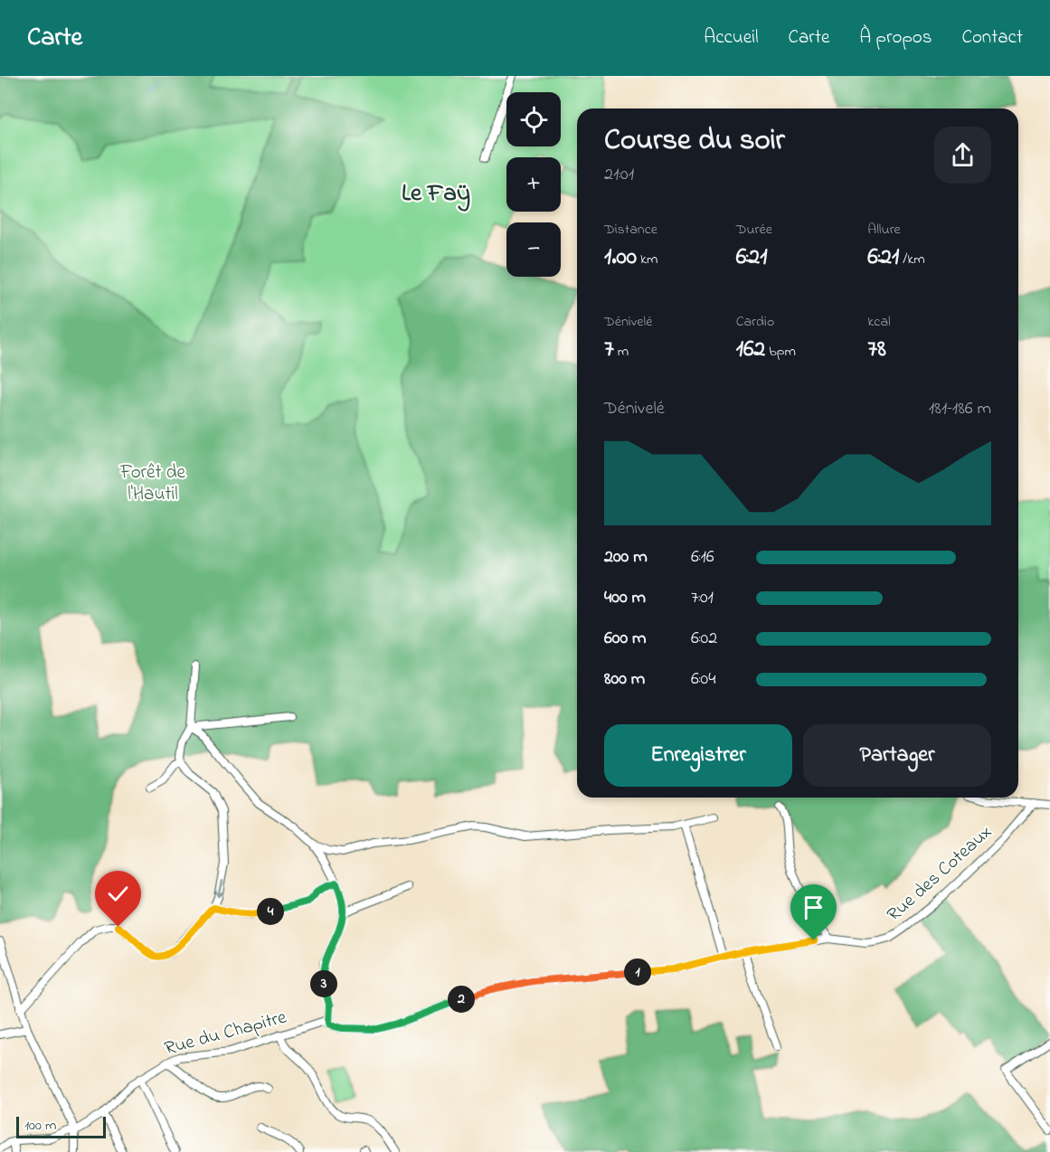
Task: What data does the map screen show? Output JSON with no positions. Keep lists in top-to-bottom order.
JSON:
{
  "streets": {
    "street": ["Rue des Coteaux", "Rue du Chapitre"]
  },
  "crossings": [
    ["Rue des Coteaux", "Rue du Chapitre"]
  ],
  "districts": ["Le Faÿ"],
  "parks": ["Forêt de l'Hautil"],
  "scale_bar": "100 m",
  "page": {
    "header": "Carte",
    "nav": [
      "Accueil",
      "Carte",
      "À propos",
      "Contact"
    ],
    "map_buttons": ["+", "−"],
    "heading": ["Course du soir", "21:01"],
    "stats": [
      ["Distance", "1.00 km"],
      ["Durée", "6:21"],
      ["Allure", "6:21 /km"],
      ["Dénivelé", "7 m"],
      ["Cardio", "162 bpm"],
      ["kcal", "78"]
    ],
    "chart": ["Dénivelé", "181–186 m"],
    "list": [
      {
        "name": "200 m",
        "note": "6:16"
      },
      {
        "name": "400 m",
        "note": "7:01"
      },
      {
        "name": "600 m",
        "note": "6:02"
      },
      {
        "name": "800 m",
        "note": "6:04"
      }
    ],
    "buttons": ["Enregistrer", "Partager"],
    "pins": [
      "4",
      "1",
      "3",
      "2"
    ],
    "scale": "100 m"
  }
}
